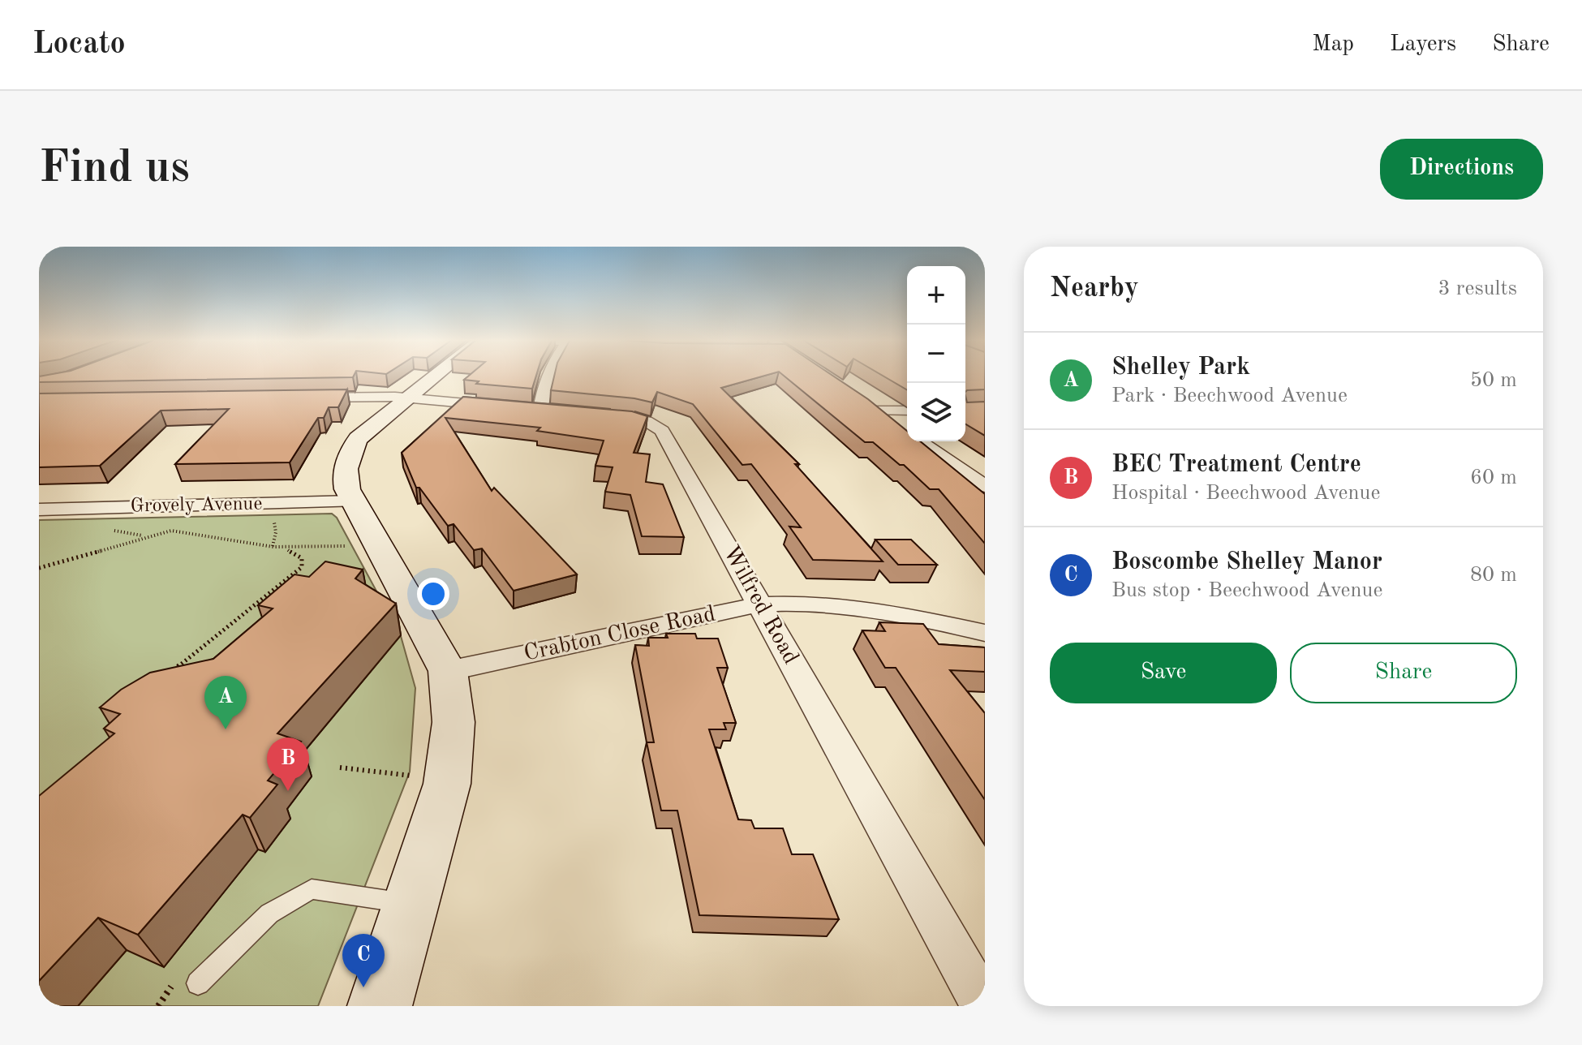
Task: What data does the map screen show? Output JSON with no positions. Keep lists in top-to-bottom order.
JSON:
{
  "streets": {
    "street": ["Grovely Avenue", "Wilfred Road", "Crabton Close Road"]
  },
  "crossings": [
    ["Wilfred Road", "Crabton Close Road"]
  ],
  "page": {
    "header": "Locato",
    "nav": ["Map", "Layers", "Share"],
    "buttons": [
      "Directions",
      ["Save", "Share"]
    ],
    "title": "Find us",
    "heading": ["Nearby", "3 results"],
    "map_buttons": ["+", "−"],
    "list": [
      {
        "mark": "A",
        "name": "Shelley Park",
        "note": "Park · Beechwood Avenue",
        "value": "50 m"
      },
      {
        "mark": "B",
        "name": "BEC Treatment Centre",
        "note": "Hospital · Beechwood Avenue",
        "value": "60 m"
      },
      {
        "mark": "C",
        "name": "Boscombe Shelley Manor",
        "note": "Bus stop · Beechwood Avenue",
        "value": "80 m"
      }
    ],
    "pins": ["A", "B", "C"]
  }
}
